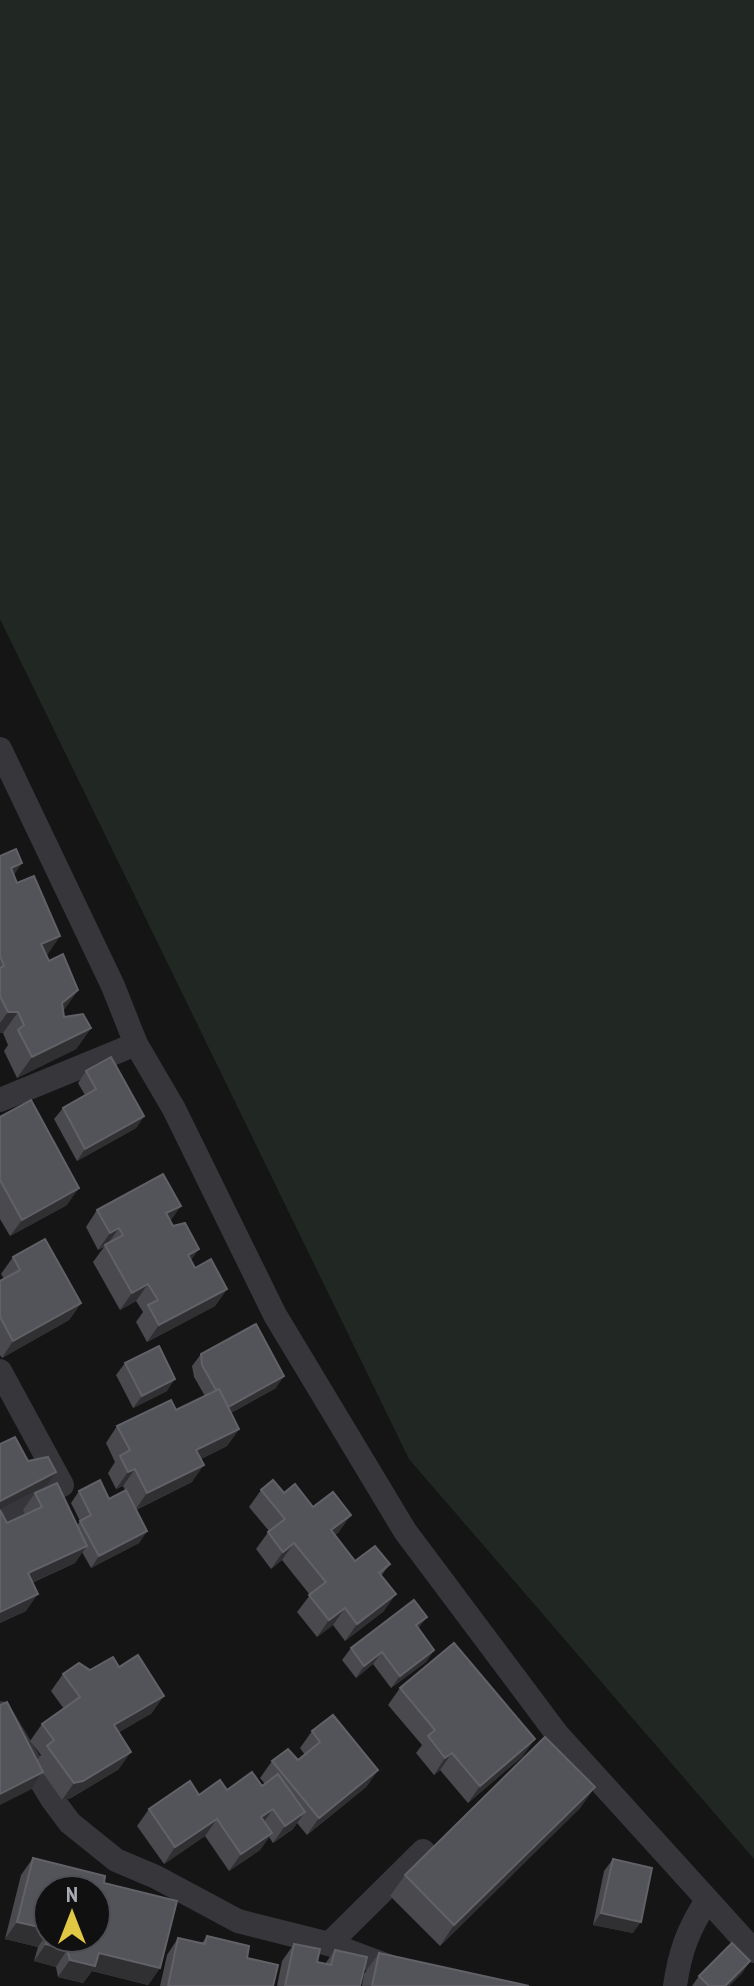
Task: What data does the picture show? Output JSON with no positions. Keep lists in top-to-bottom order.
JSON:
{
  "north": "top"
}
